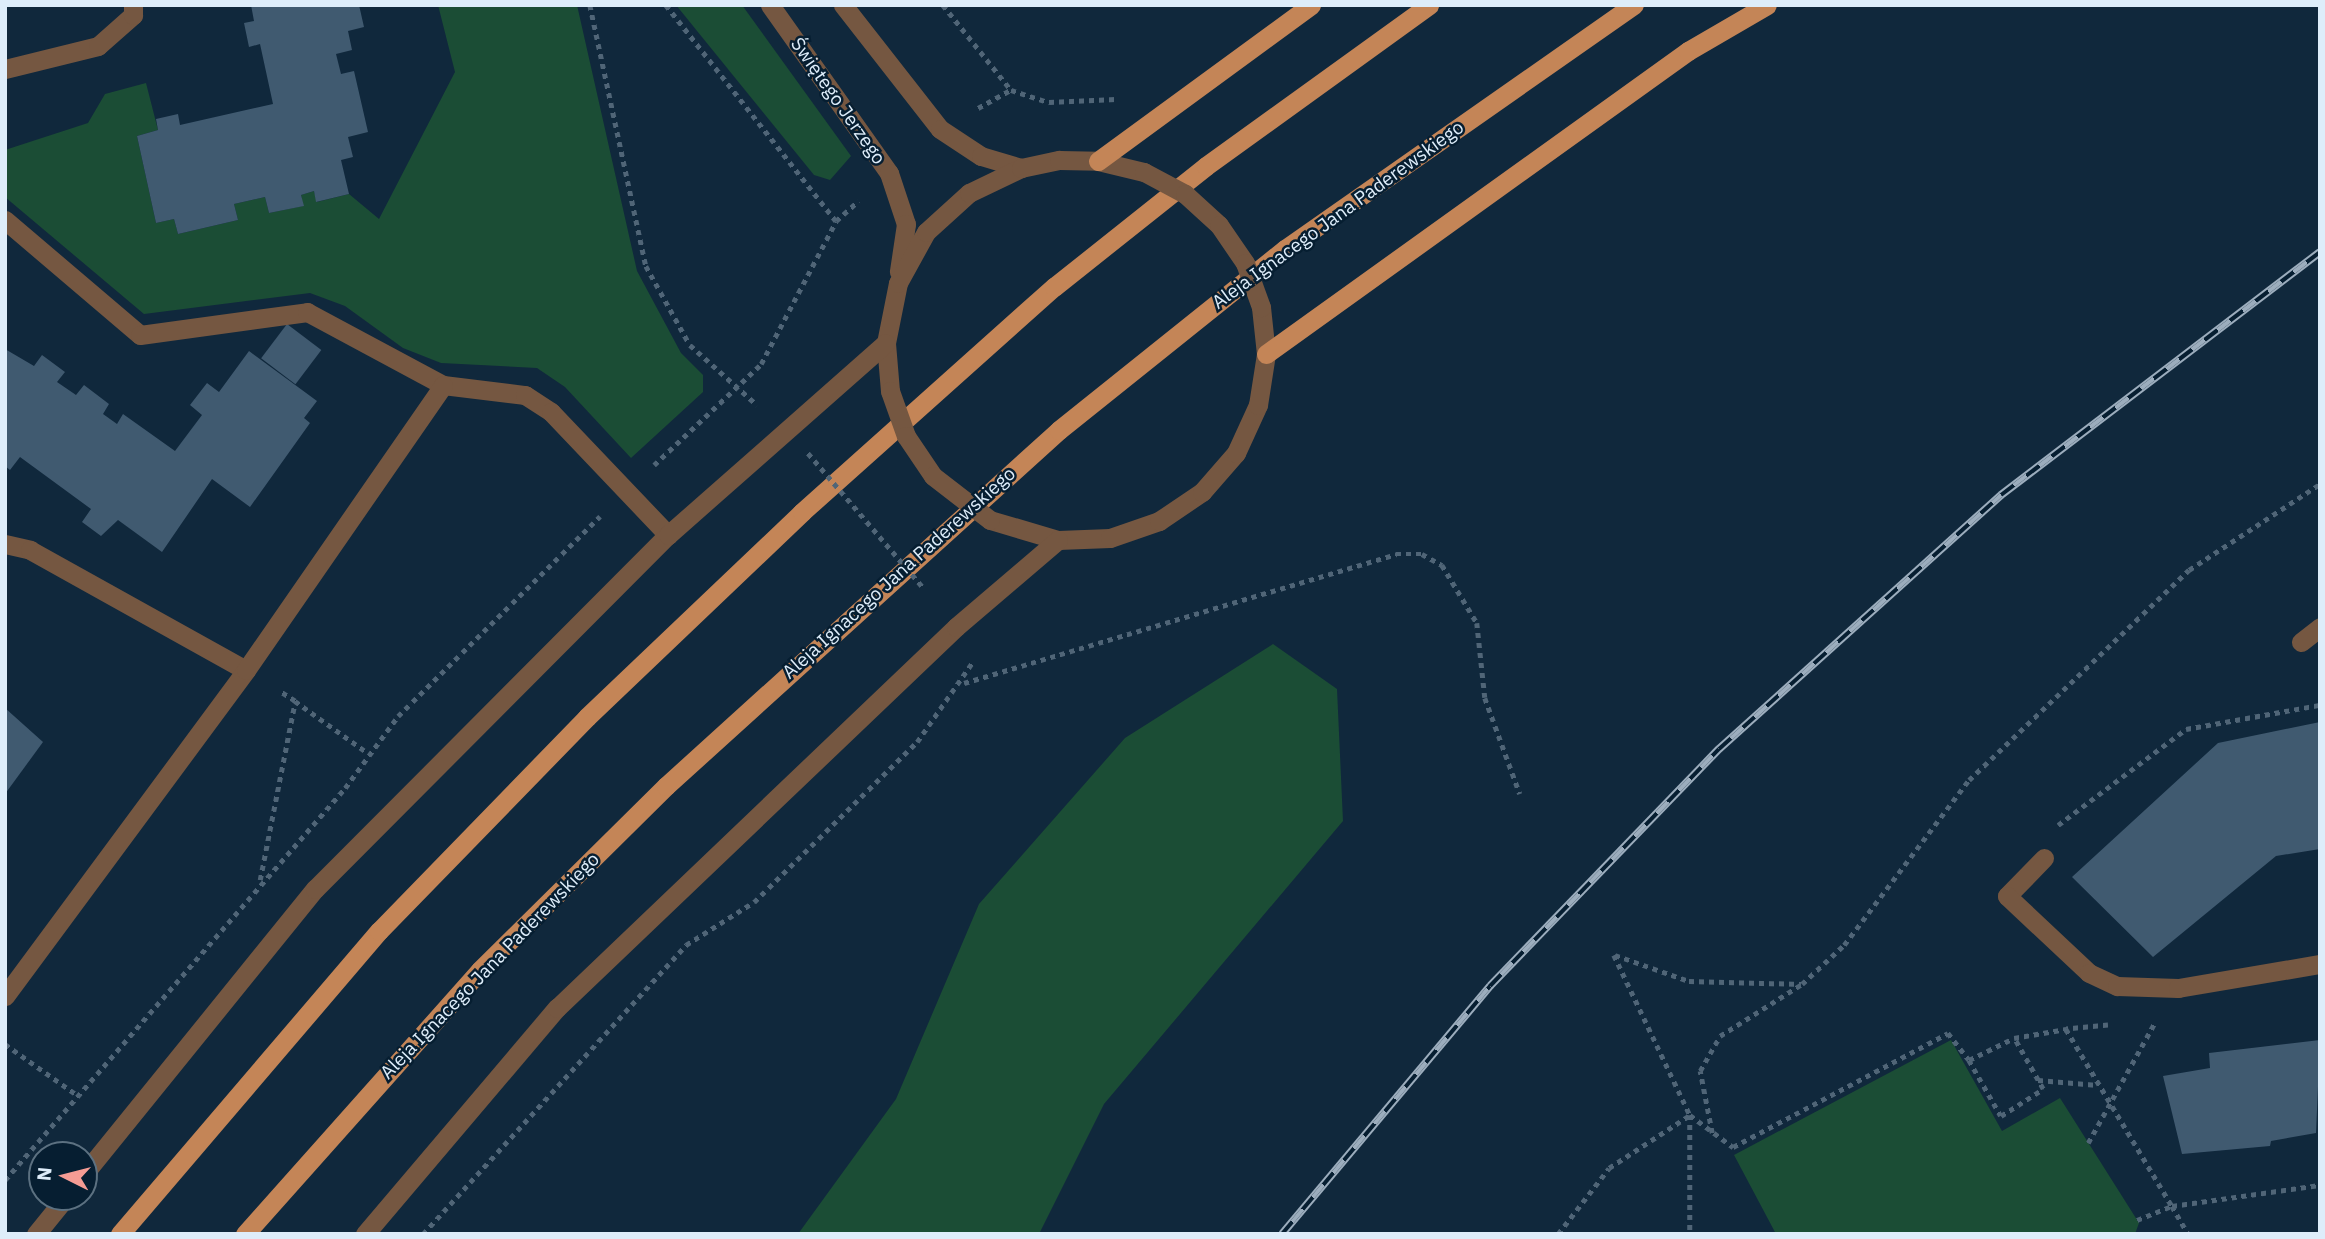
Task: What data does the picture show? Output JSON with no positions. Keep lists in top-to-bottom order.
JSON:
{
  "streets": {
    "main road": ["Aleja Ignacego Jana Paderewskiego"],
    "street": ["Świętego Jerzego"]
  },
  "north": "left"
}
